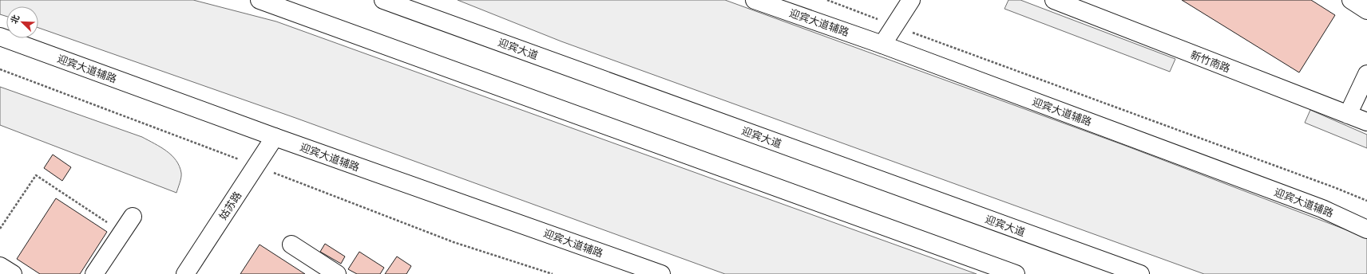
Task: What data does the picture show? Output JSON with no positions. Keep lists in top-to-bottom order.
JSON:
{
  "streets": {
    "main road": [
      "迎宾大道辅路",
      "迎宾大道",
      "新竹南路",
      "姑苏路"
    ]
  },
  "crossings": [
    ["迎宾大道辅路", "姑苏路"]
  ],
  "north": "top left"
}
